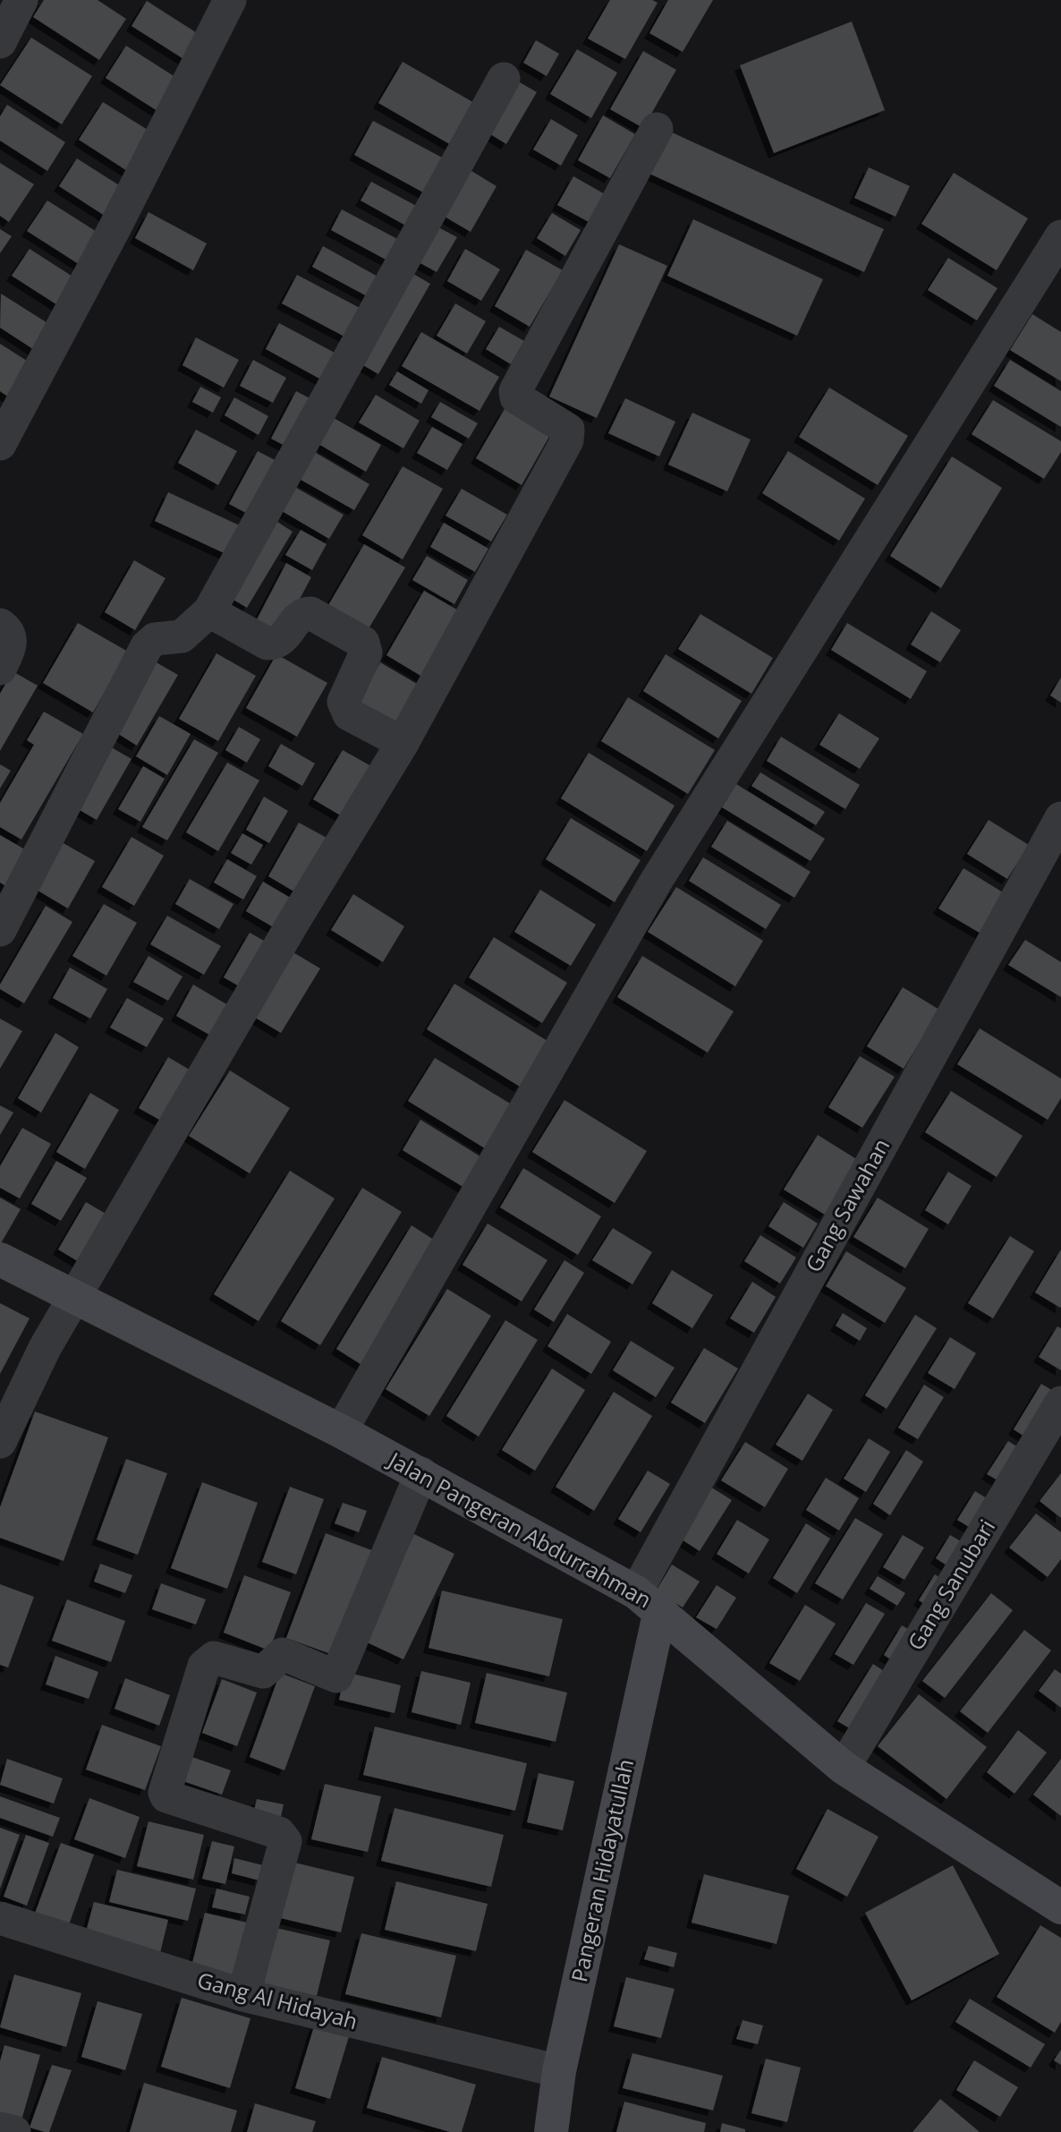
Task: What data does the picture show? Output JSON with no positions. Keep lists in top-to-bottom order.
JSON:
{
  "streets": {
    "street": [
      "Gang Sawahan",
      "Jalan Pangeran Abdurrahman",
      "Gang Sanubari",
      "Pangeran Hidayatullah",
      "Gang Al Hidayah"
    ]
  },
  "crossings": [
    ["Gang Sawahan", "Jalan Pangeran Abdurrahman"],
    ["Gang Sawahan", "Pangeran Hidayatullah"],
    ["Jalan Pangeran Abdurrahman", "Gang Sanubari"],
    ["Jalan Pangeran Abdurrahman", "Pangeran Hidayatullah"],
    ["Pangeran Hidayatullah", "Gang Al Hidayah"]
  ]
}
